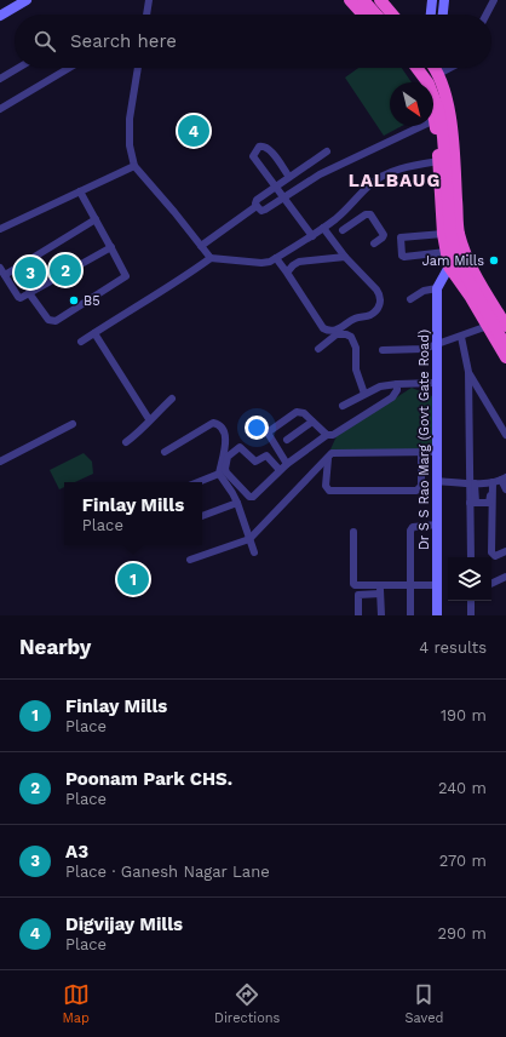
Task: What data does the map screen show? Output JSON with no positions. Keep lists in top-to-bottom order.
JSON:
{
  "streets": {
    "main road": ["Dr S S Rao Marg (Govt Gate Road)"]
  },
  "districts": ["LALBAUG"],
  "places": ["Jam Mills", "B5"],
  "north": "bottom right",
  "page": {
    "search": "Search here",
    "pins": [
      "4",
      "2",
      "3",
      "1"
    ],
    "popup": ["Finlay Mills", "Place"],
    "heading": ["Nearby", "4 results"],
    "list": [
      {
        "mark": "1",
        "name": "Finlay Mills",
        "note": "Place",
        "value": "190 m"
      },
      {
        "mark": "2",
        "name": "Poonam Park CHS.",
        "note": "Place",
        "value": "240 m"
      },
      {
        "mark": "3",
        "name": "A3",
        "note": "Place · Ganesh Nagar Lane",
        "value": "270 m"
      },
      {
        "mark": "4",
        "name": "Digvijay Mills",
        "note": "Place",
        "value": "290 m"
      }
    ],
    "nav": ["Map", "Directions", "Saved"]
  }
}
